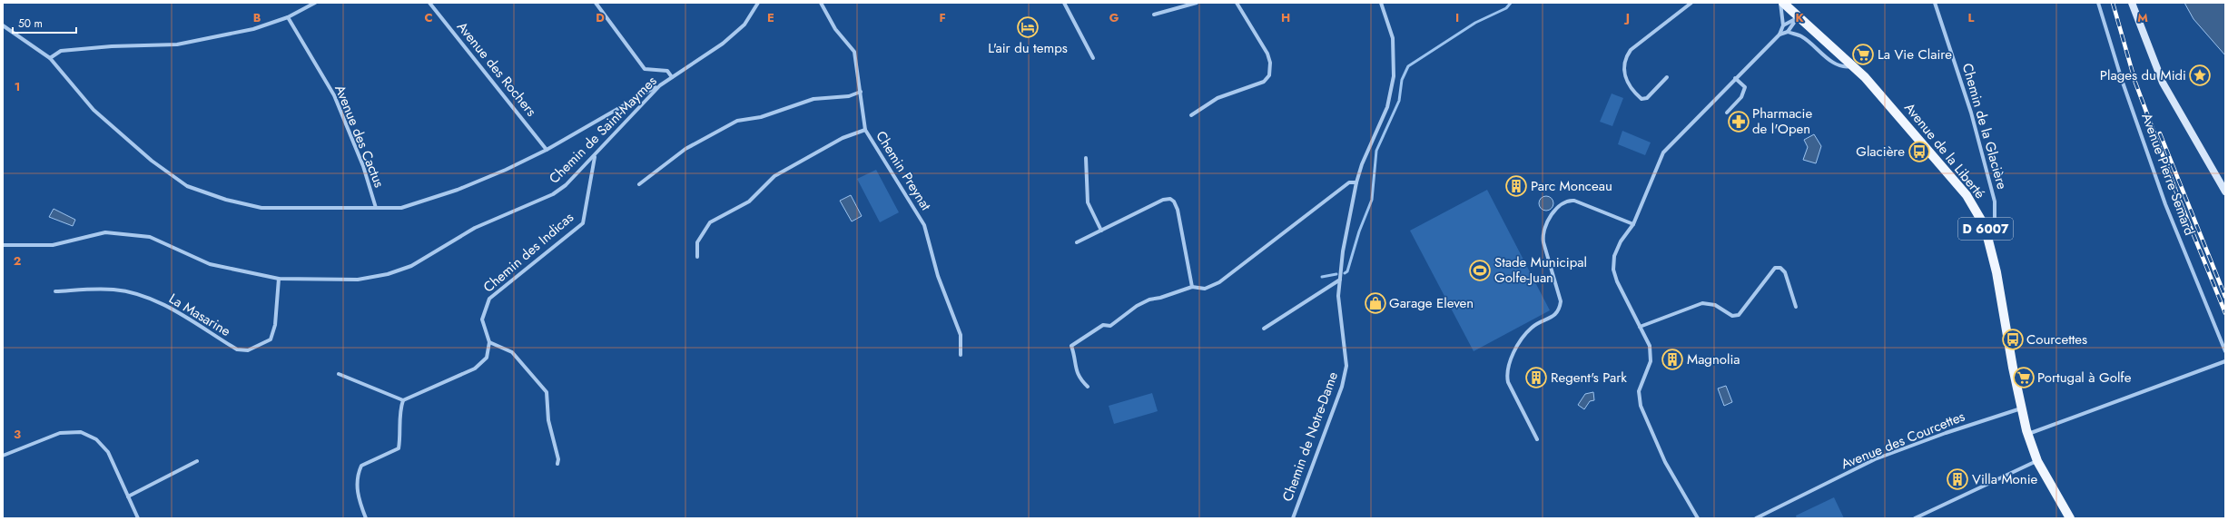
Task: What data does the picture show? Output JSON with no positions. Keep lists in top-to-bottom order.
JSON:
{
  "streets": {
    "main road": ["Avenue de la Liberté", "D 6007"],
    "street": [
      "Avenue des Rochers",
      "Chemin de la Glacière",
      "Chemin de Saint-Maymes",
      "Avenue des Cactus",
      "Chemin Preynat",
      "Avenue Pierre Semard",
      "Chemin des Indicas",
      "La Masarine",
      "Chemin de Notre-Dame",
      "Avenue des Courcettes"
    ]
  },
  "crossings": [
    ["Chemin de la Glacière", "Avenue de la Liberté"],
    ["Chemin de Saint-Maymes", "Chemin des Indicas"],
    ["Chemin de Saint-Maymes", "La Masarine"],
    ["Avenue de la Liberté", "Avenue des Courcettes"]
  ],
  "places": {
    "hotel": ["L'air du temps"],
    "supermarket": ["La Vie Claire", "Portugal à Golfe"],
    "place": ["Plages du Midi"],
    "pharmacy": ["Pharmacie de l'Open"],
    "bus stop": ["Glacière", "Courcettes"],
    "building": [
      "Parc Monceau",
      "Magnolia",
      "Regent's Park",
      "Villa Monie"
    ],
    "sports": ["Stade Municipal Golfe-Juan"],
    "shop": ["Garage Eleven"]
  },
  "scale_bar": "50 m",
  "grid": {
    "columns": [
      "B",
      "C",
      "D",
      "E",
      "F",
      "G",
      "H",
      "I",
      "J",
      "K",
      "L",
      "M"
    ],
    "rows": ["1", "2", "3"]
  }
}
